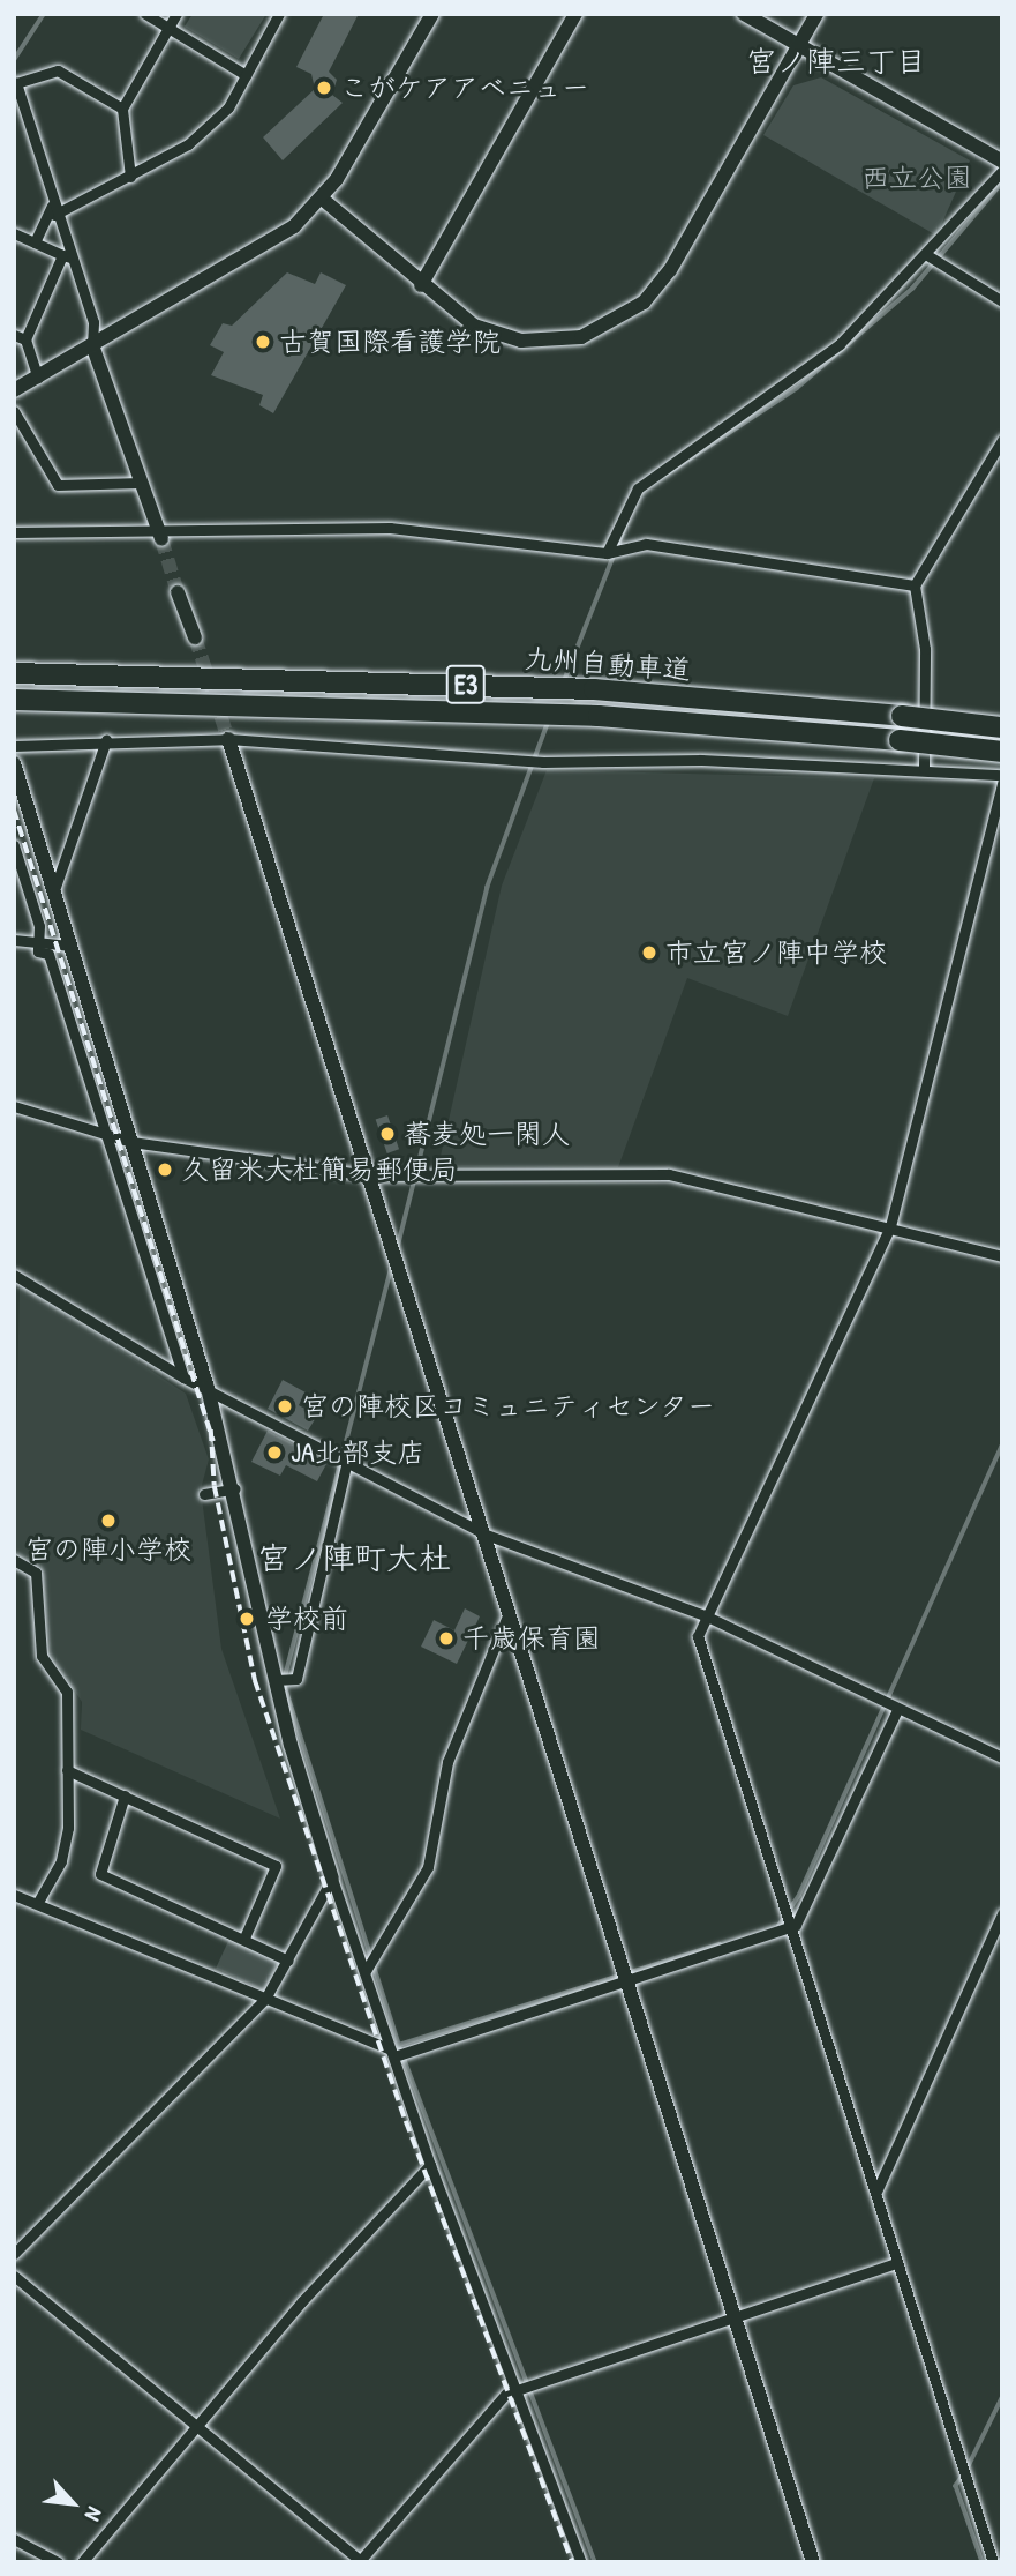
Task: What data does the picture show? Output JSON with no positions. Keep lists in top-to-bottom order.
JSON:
{
  "streets": {
    "highway": ["九州自動車道", "E3"]
  },
  "districts": ["宮ノ陣三丁目", "宮ノ陣町大杜"],
  "parks": ["西立公園"],
  "places": [
    "こがケアアベニュー",
    "古賀国際看護学院",
    "市立宮ノ陣中学校",
    "蕎麦処一閑人",
    "久留米大杜簡易郵便局",
    "宮の陣校区コミュニティセンター",
    "JA北部支店",
    "宮の陣小学校",
    "学校前",
    "千歳保育園"
  ],
  "north": "bottom right"
}
